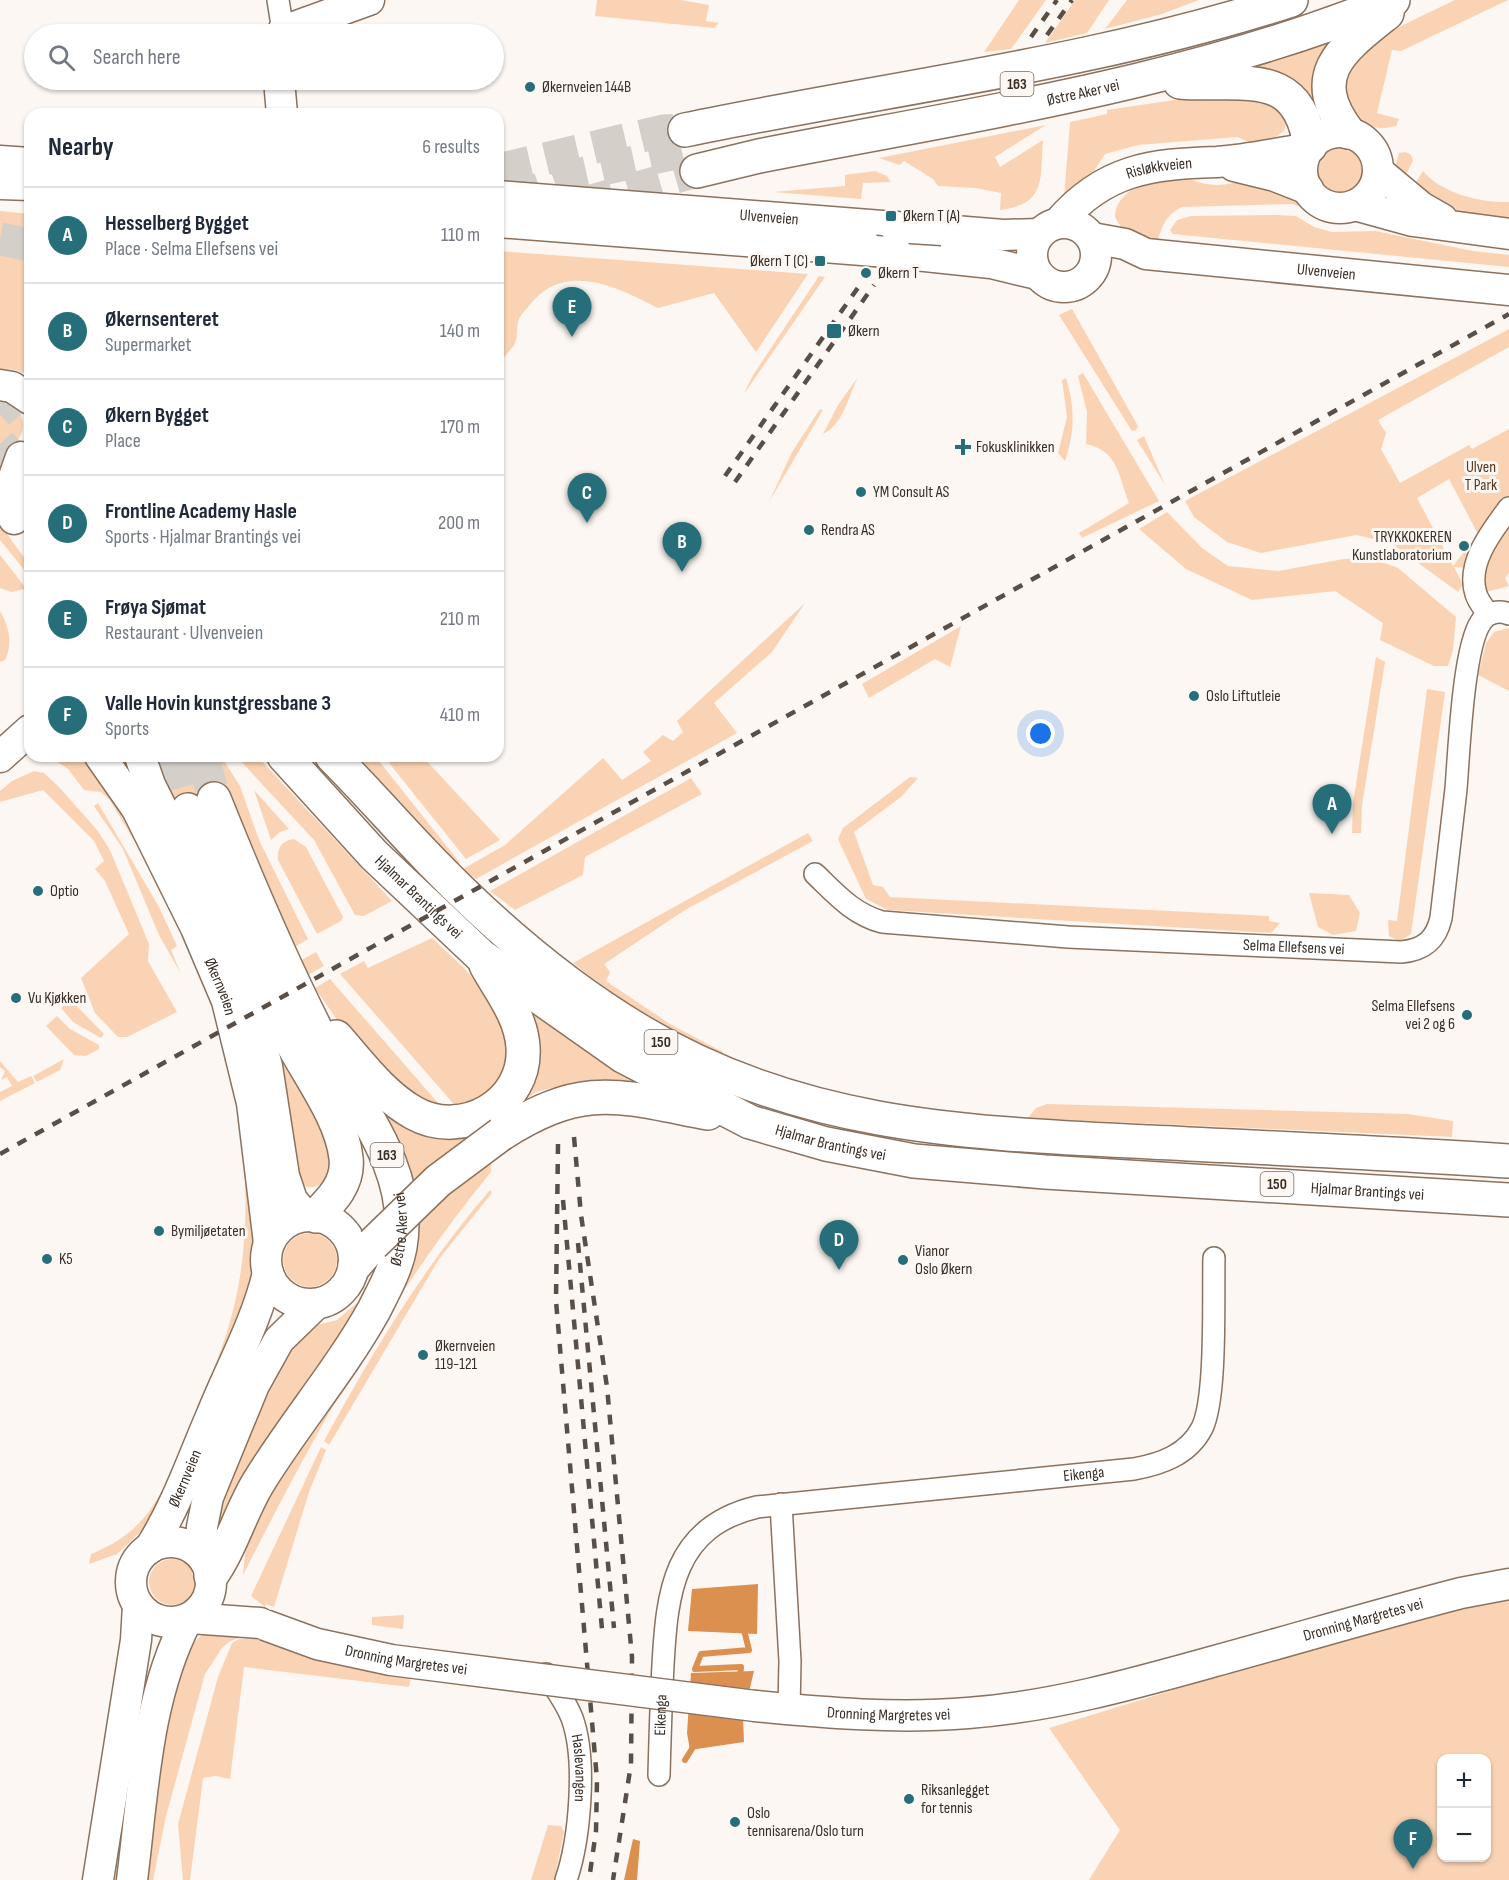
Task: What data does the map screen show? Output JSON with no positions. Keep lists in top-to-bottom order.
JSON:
{
  "streets": {
    "highway": [
      "163",
      "Østre Aker vei",
      "Hjalmar Brantings vei",
      "150"
    ],
    "main road": [
      "Risløkkveien",
      "Ulvenveien",
      "Økernveien",
      "Dronning Margretes vei"
    ],
    "street": ["Selma Ellefsens vei", "Eikenga", "Haslevangen"]
  },
  "crossings": [
    ["163", "Østre Aker vei"],
    ["Østre Aker vei", "Økernveien"],
    ["Østre Aker vei", "Dronning Margretes vei"],
    ["Risløkkveien", "Ulvenveien"],
    ["Økernveien", "Dronning Margretes vei"]
  ],
  "parks": ["Ulven T Park"],
  "places": {
    "other": [
      "Økernveien 144B",
      "Økern T",
      "YM Consult AS",
      "Rendra AS",
      "TRYKKOKEREN Kunstlaboratorium",
      "Oslo Liftutleie",
      "Optio",
      "Vu Kjøkken",
      "Selma Ellefsens vei 2 og 6",
      "Bymiljøetaten",
      "K5",
      "Vianor Oslo Økern",
      "Økernveien 119-121",
      "Riksanlegget for tennis",
      "Oslo tennisarena/Oslo turn"
    ],
    "transit": ["Økern T (A)", "Økern T (C)", "Økern"],
    "health": ["Fokusklinikken"]
  },
  "page": {
    "search": "Search here",
    "heading": ["Nearby", "6 results"],
    "list": [
      {
        "mark": "A",
        "name": "Hesselberg Bygget",
        "note": "Place · Selma Ellefsens vei",
        "value": "110 m"
      },
      {
        "mark": "B",
        "name": "Økernsenteret",
        "note": "Supermarket",
        "value": "140 m"
      },
      {
        "mark": "C",
        "name": "Økern Bygget",
        "note": "Place",
        "value": "170 m"
      },
      {
        "mark": "D",
        "name": "Frontline Academy Hasle",
        "note": "Sports · Hjalmar Brantings vei",
        "value": "200 m"
      },
      {
        "mark": "E",
        "name": "Frøya Sjømat",
        "note": "Restaurant · Ulvenveien",
        "value": "210 m"
      },
      {
        "mark": "F",
        "name": "Valle Hovin kunstgressbane 3",
        "note": "Sports",
        "value": "410 m"
      }
    ],
    "pins": [
      "E",
      "C",
      "B",
      "A",
      "D",
      "F"
    ],
    "map_buttons": ["+", "−"]
  }
}
